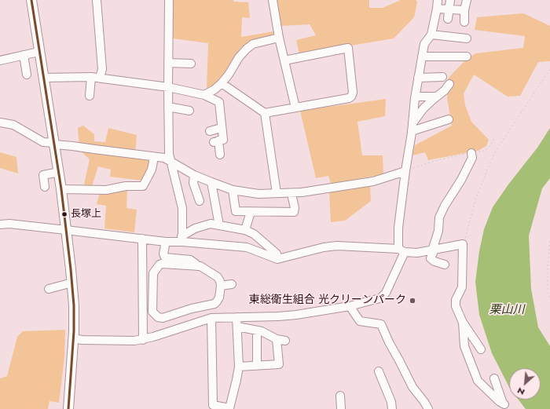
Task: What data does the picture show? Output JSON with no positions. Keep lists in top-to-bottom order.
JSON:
{
  "water": ["栗山川"],
  "places": ["長塚上", "東総衛生組合 光クリーンパーク"],
  "north": "bottom left"
}
